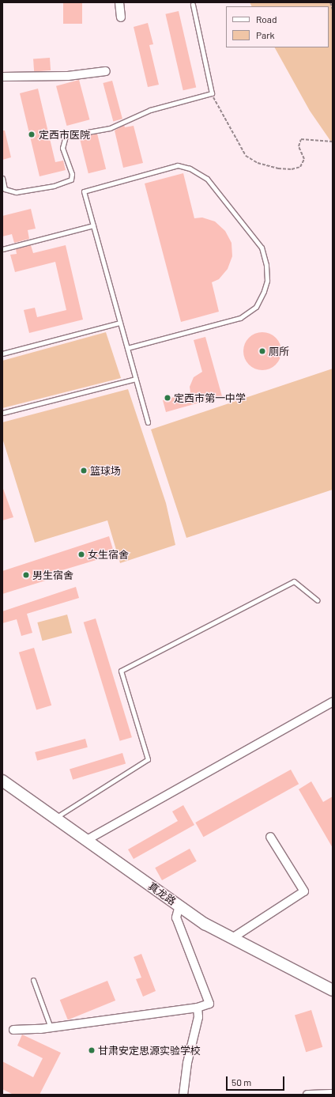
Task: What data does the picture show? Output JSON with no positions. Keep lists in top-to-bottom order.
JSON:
{
  "streets": {
    "main road": ["真龙路"]
  },
  "places": [
    "定西市医院",
    "厕所",
    "定西市第一中学",
    "篮球场",
    "女生宿舍",
    "男生宿舍",
    "甘肃安定思源实验学校"
  ],
  "legend": ["Road", "Park"],
  "scale_bar": "50 m"
}
